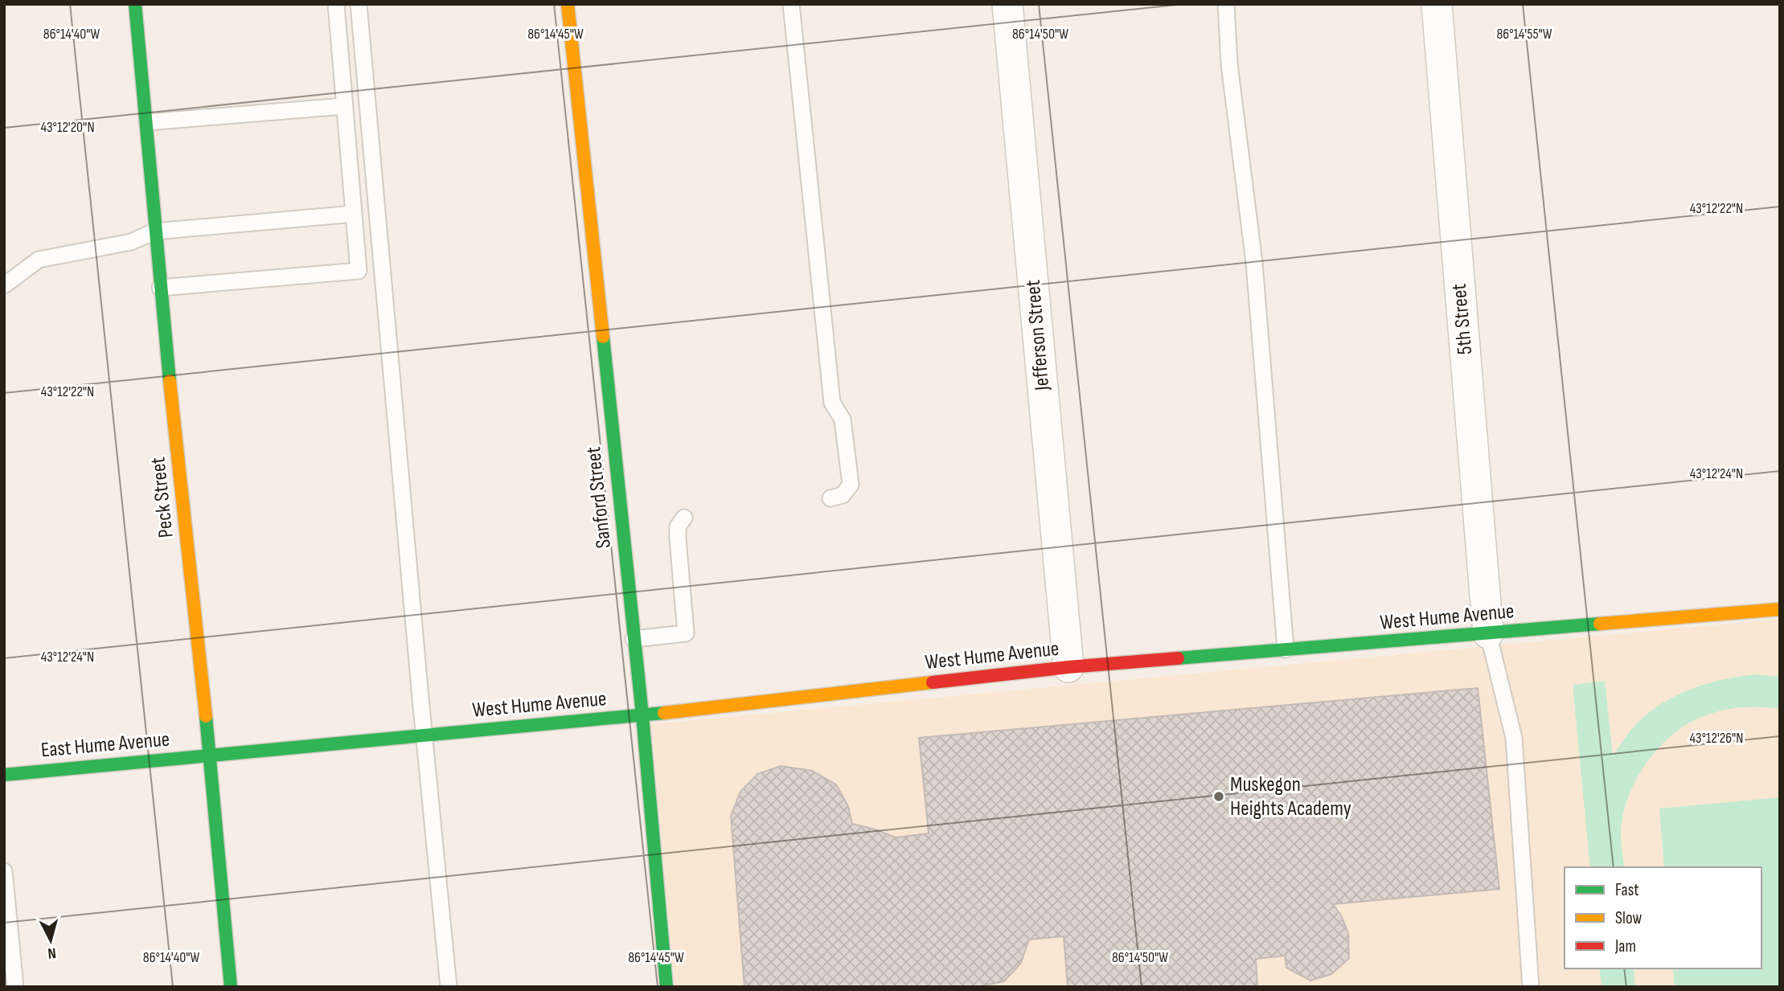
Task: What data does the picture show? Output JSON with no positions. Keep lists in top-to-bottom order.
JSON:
{
  "streets": {
    "street": [
      "5th Street",
      "Jefferson Street",
      "Peck Street",
      "Sanford Street",
      "West Hume Avenue",
      "East Hume Avenue"
    ]
  },
  "crossings": [
    ["5th Street", "West Hume Avenue"],
    ["Jefferson Street", "West Hume Avenue"],
    ["Peck Street", "West Hume Avenue"],
    ["Peck Street", "East Hume Avenue"],
    ["Sanford Street", "West Hume Avenue"],
    ["West Hume Avenue", "East Hume Avenue"]
  ],
  "places": ["Muskegon Heights Academy"],
  "legend": ["Fast", "Slow", "Jam"],
  "north": "bottom",
  "coordinates": [
    "86°14'40\"W",
    "86°14'45\"W",
    "86°14'50\"W",
    "86°14'55\"W",
    "43°12'20\"N",
    "43°12'22\"N",
    "43°12'24\"N",
    "43°12'26\"N"
  ]
}
